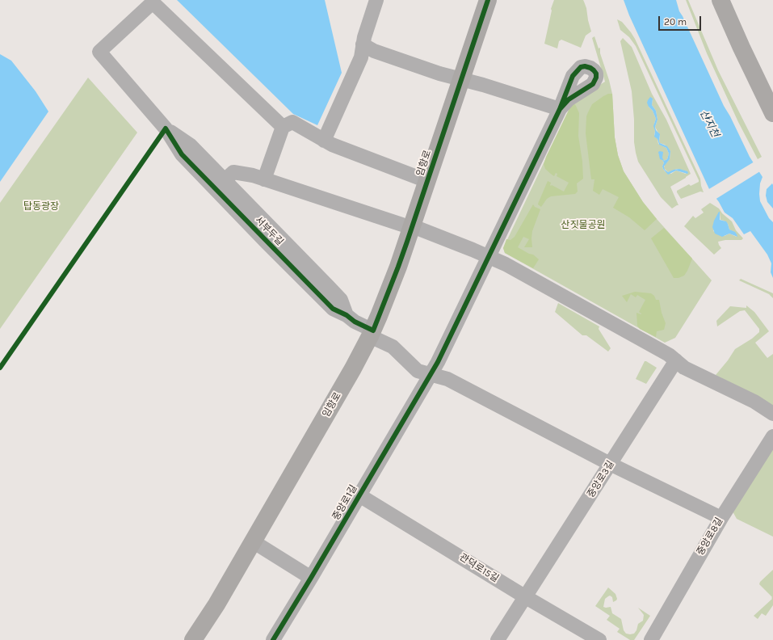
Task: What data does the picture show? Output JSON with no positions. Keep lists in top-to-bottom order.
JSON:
{
  "streets": {
    "main road": ["임항로"],
    "street": [
      "서부두길",
      "중앙로3길",
      "중앙로1길",
      "중앙로8길",
      "관덕로15길"
    ]
  },
  "crossings": [
    ["임항로", "서부두길"],
    ["임항로", "중앙로1길"],
    ["서부두길", "중앙로3길"],
    ["서부두길", "중앙로1길"],
    ["서부두길", "중앙로8길"],
    ["중앙로3길", "관덕로15길"],
    ["중앙로1길", "관덕로15길"]
  ],
  "water": ["산지천"],
  "parks": ["탑동광장", "산짓물공원"],
  "scale_bar": "20 m"
}
